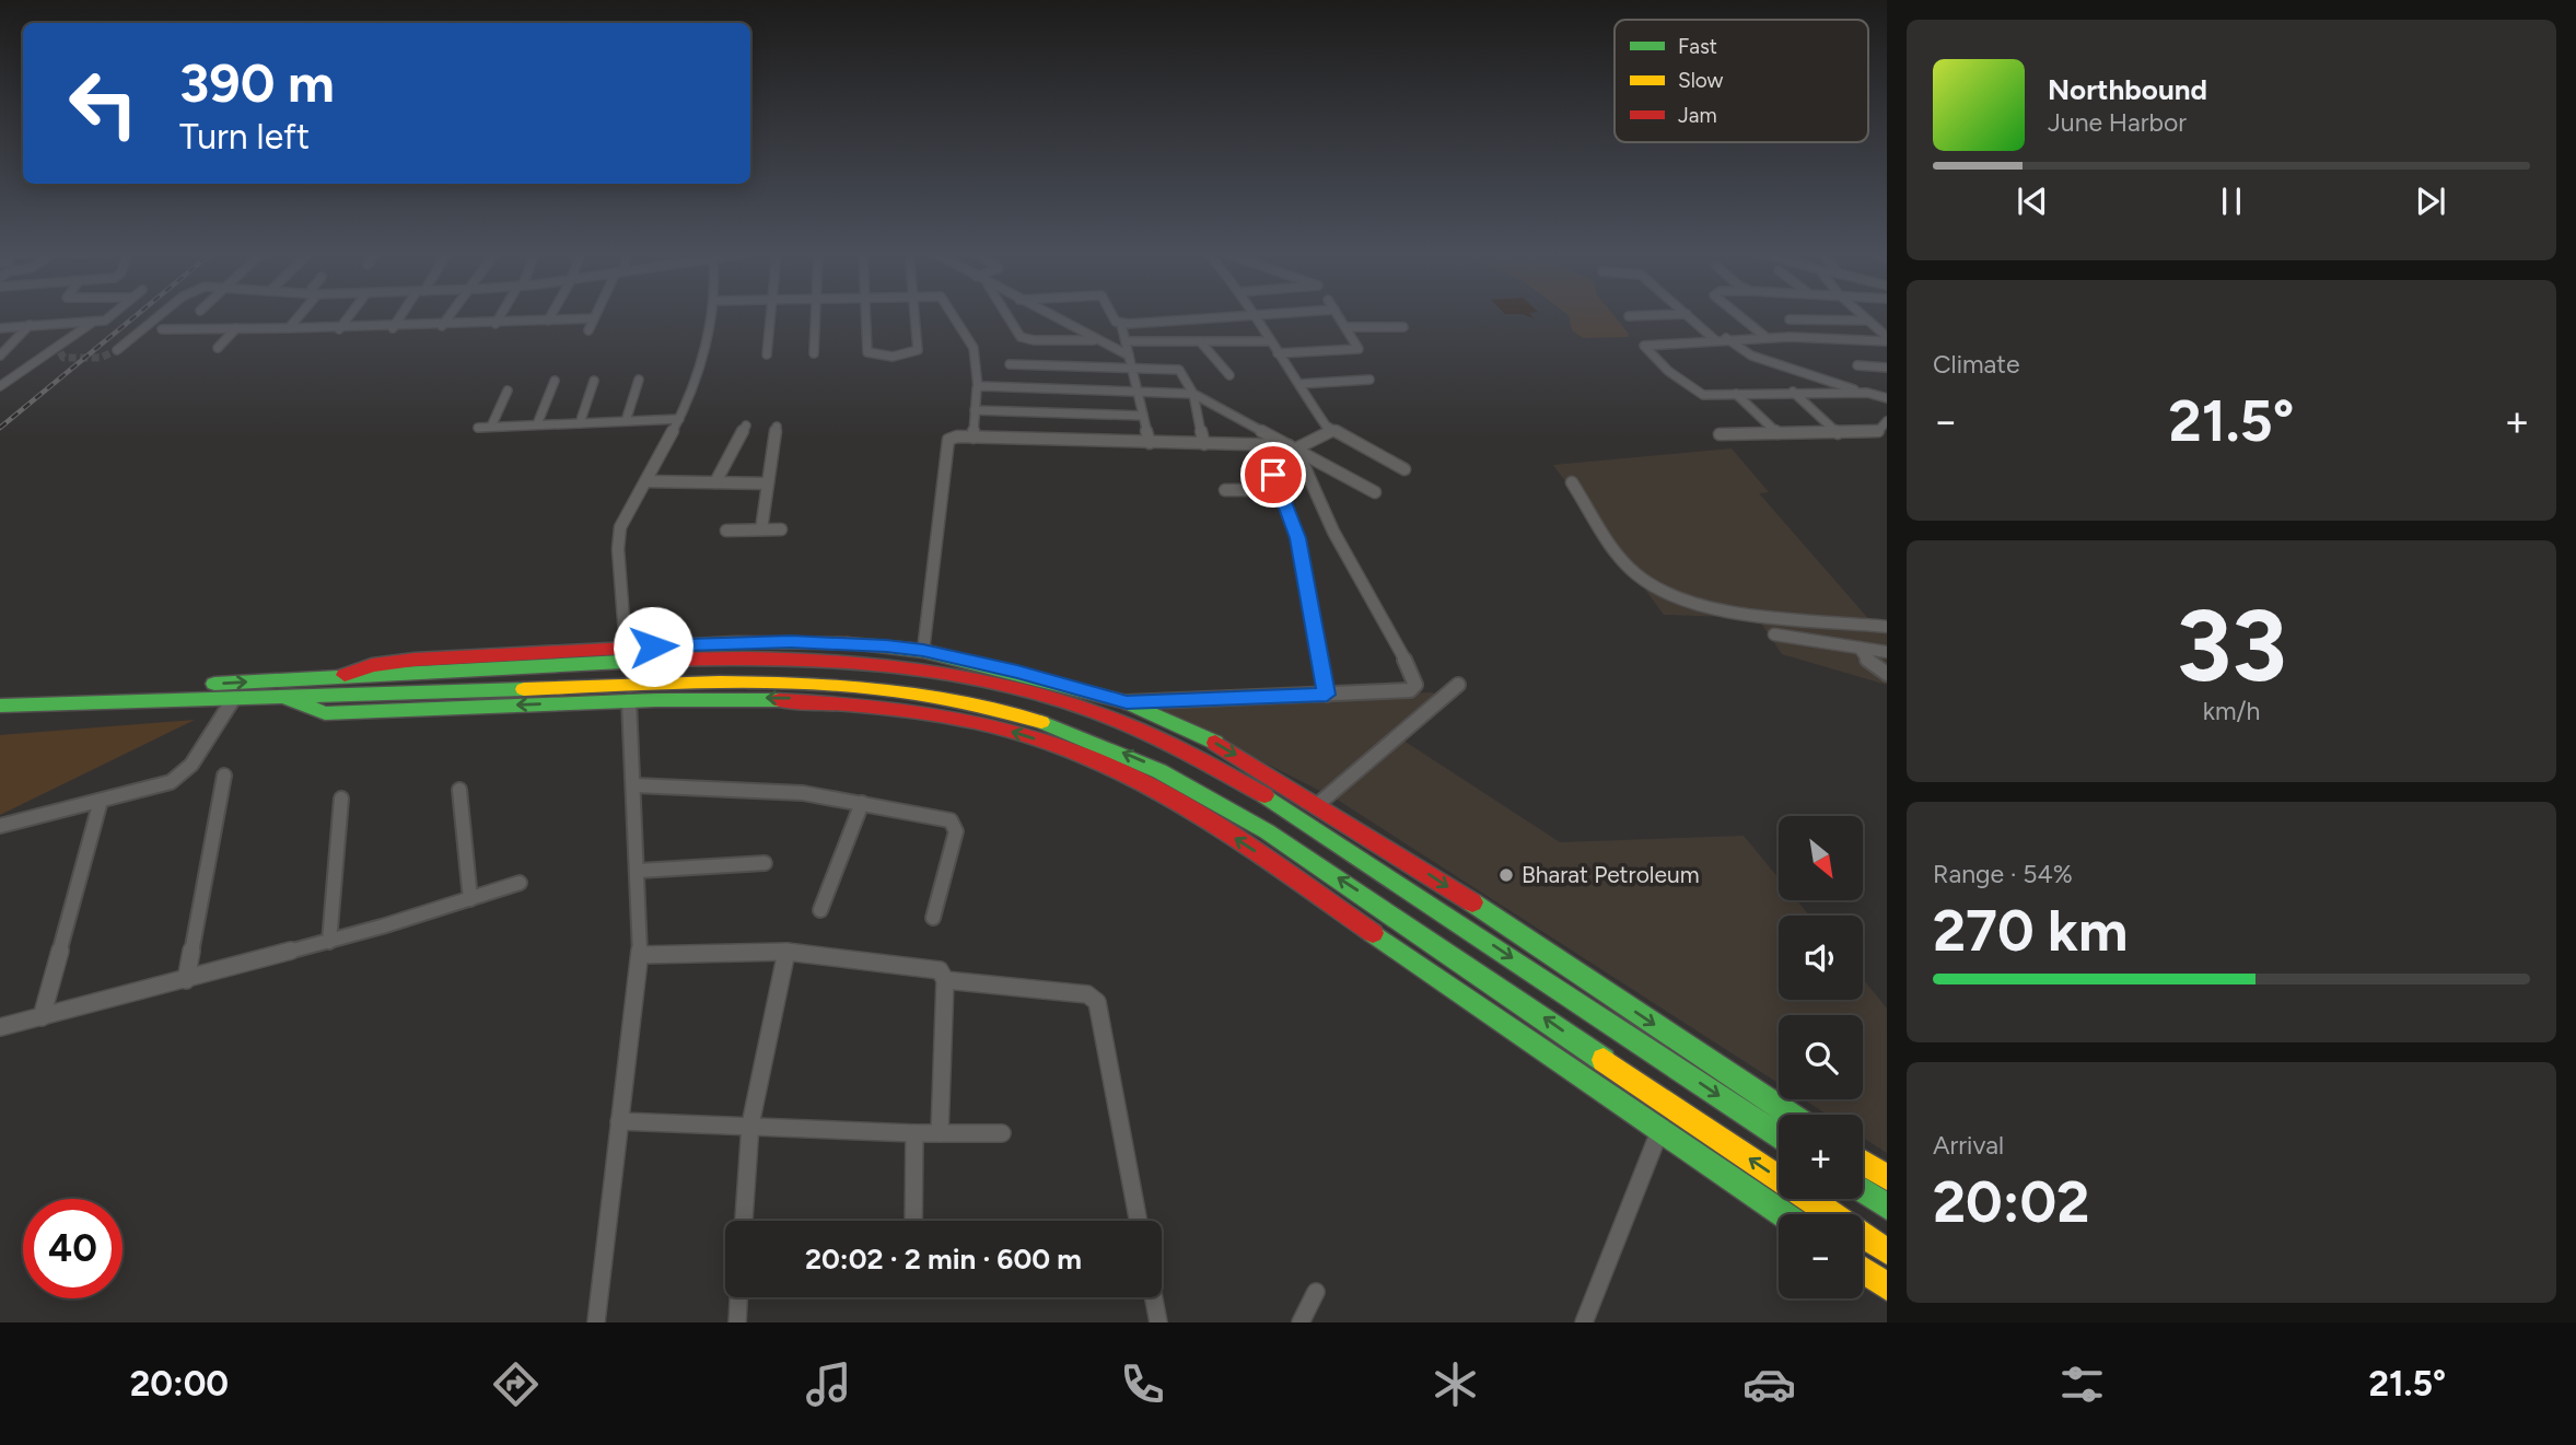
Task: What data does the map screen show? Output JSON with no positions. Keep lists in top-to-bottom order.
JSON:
{
  "places": ["Bharat Petroleum"],
  "legend": ["Fast", "Slow", "Jam"],
  "north": "bottom right",
  "page": {
    "turn": ["390 m", "Turn left"],
    "song": ["Northbound", "June Harbor"],
    "tile": [
      "Climate",
      ["33", "km/h"],
      ["Range · 54%", "270 km"],
      ["Arrival", "20:02"]
    ],
    "heat": ["−", "21.5°", "+"],
    "map_buttons": ["+", "−"],
    "limit": "40",
    "trip": "20:02 · 2 min · 600 m",
    "tabs": ["20:00", "21.5°"]
  }
}
